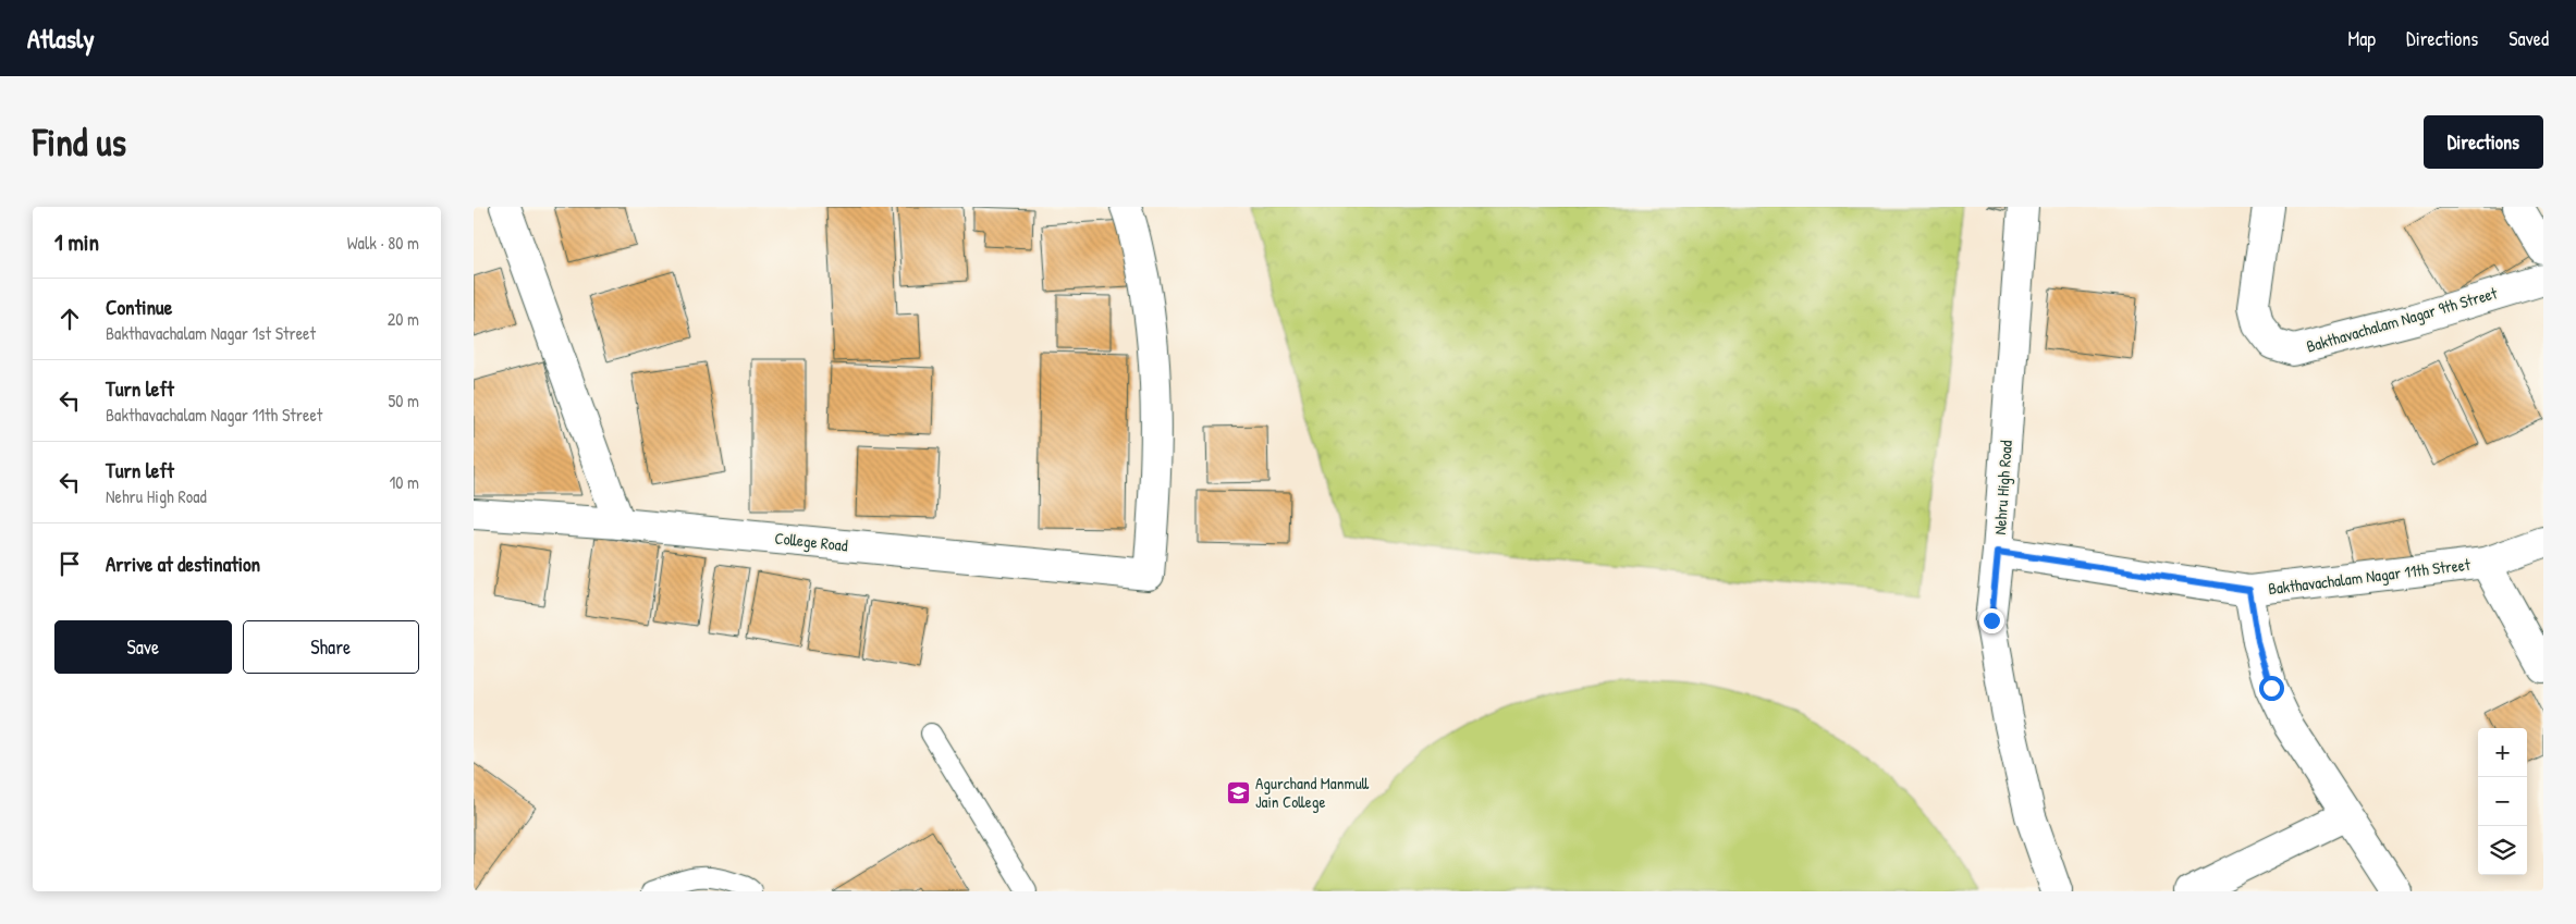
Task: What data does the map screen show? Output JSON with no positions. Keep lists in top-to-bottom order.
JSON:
{
  "streets": {
    "street": [
      "Bakthavachalam Nagar 9th Street",
      "Nehru High Road",
      "College Road",
      "Bakthavachalam Nagar 11th Street"
    ]
  },
  "crossings": [
    ["Nehru High Road", "Bakthavachalam Nagar 11th Street"]
  ],
  "places": {
    "school or university": ["Agurchand Manmull Jain College"]
  },
  "page": {
    "header": "Atlasly",
    "nav": ["Map", "Directions", "Saved"],
    "buttons": [
      "Directions",
      ["Save", "Share"]
    ],
    "title": "Find us",
    "heading": ["1 min", "Walk · 80 m"],
    "list": [
      ["Continue", "Bakthavachalam Nagar 1st Street", "20 m"],
      ["Turn left", "Bakthavachalam Nagar 11th Street", "50 m"],
      ["Turn left", "Nehru High Road", "10 m"],
      "Arrive at destination"
    ],
    "map_buttons": ["+", "−"]
  }
}
